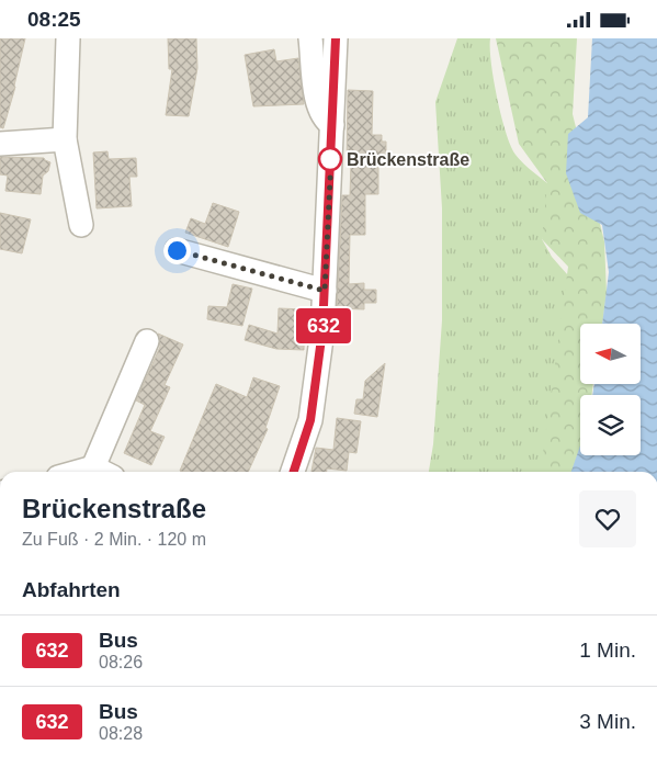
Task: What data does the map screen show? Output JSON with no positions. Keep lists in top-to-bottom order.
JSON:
{
  "places": ["Brückenstraße"],
  "lines": ["bus line 632"],
  "north": "left",
  "page": {
    "status": "08:25",
    "on_map": "632",
    "heading": [
      ["Brückenstraße", "Zu Fuß · 2 Min. · 120 m"],
      "Abfahrten"
    ],
    "list": [
      {
        "mark": "632",
        "name": "Bus",
        "note": "08:26",
        "value": "1 Min."
      },
      {
        "mark": "632",
        "name": "Bus",
        "note": "08:28",
        "value": "3 Min."
      }
    ]
  }
}
